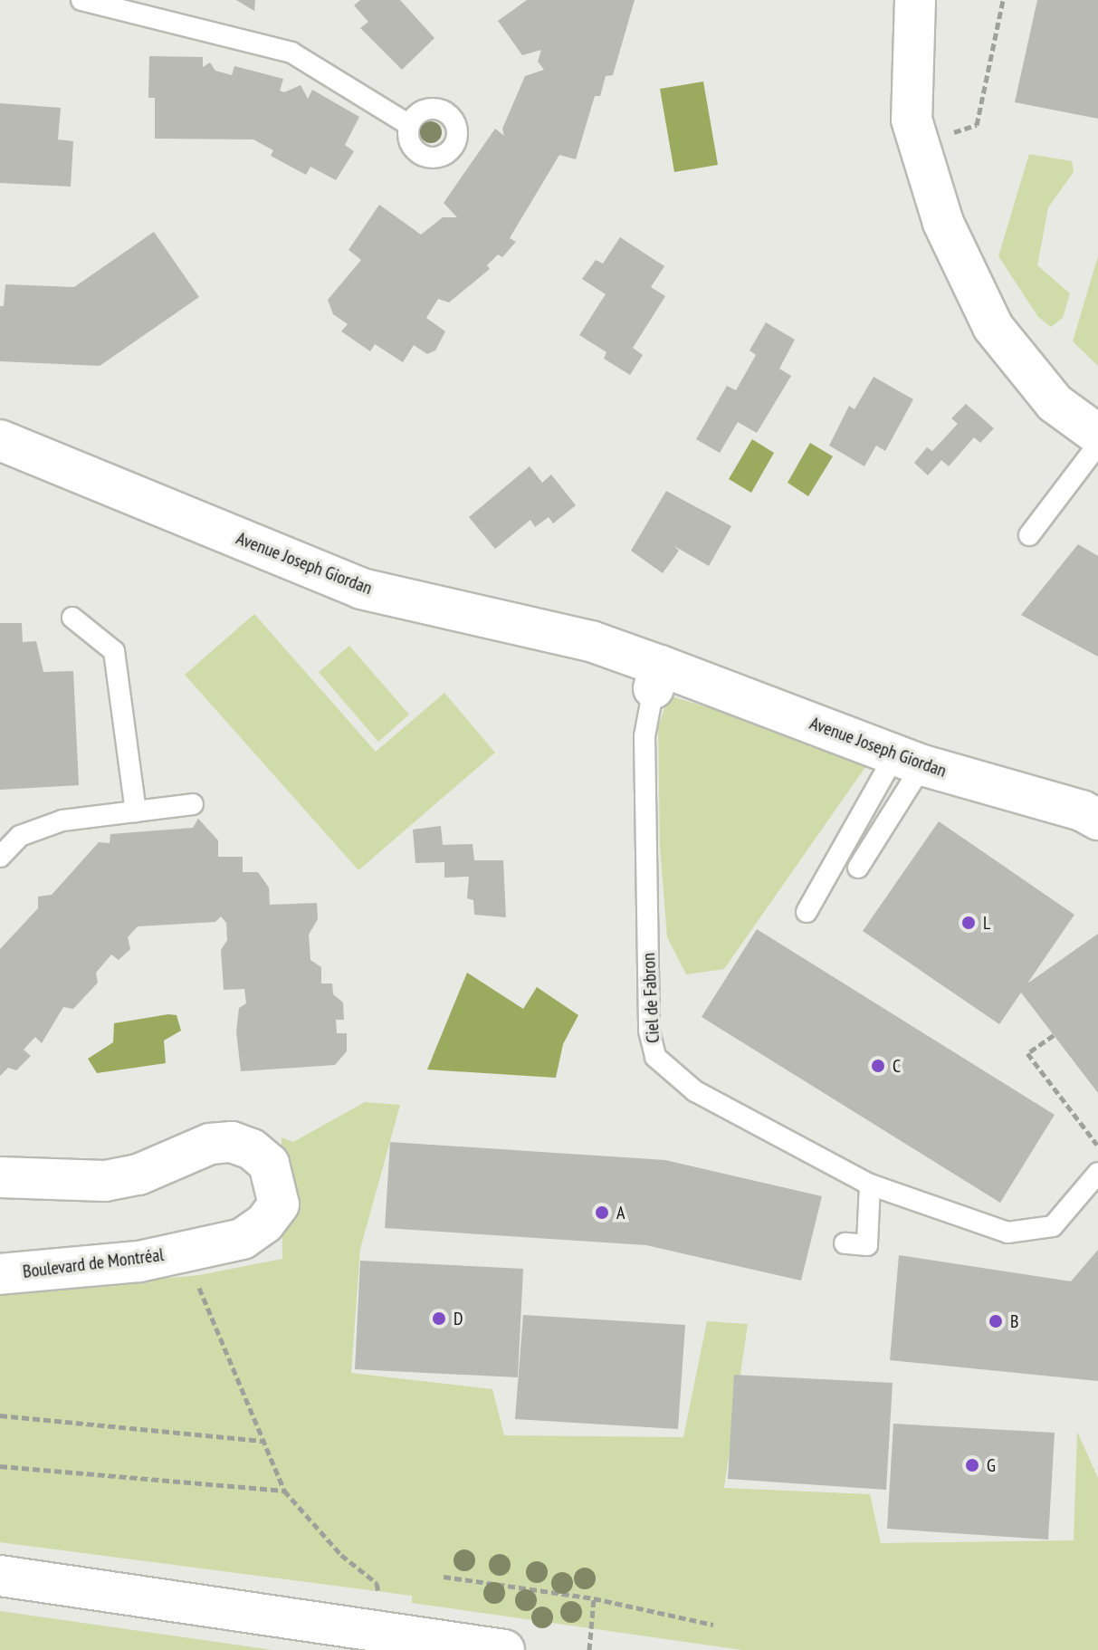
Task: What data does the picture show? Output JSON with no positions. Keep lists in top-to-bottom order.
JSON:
{
  "streets": {
    "street": ["Avenue Joseph Giordan", "Boulevard de Montréal"],
    "lane": ["Ciel de Fabron"]
  },
  "crossings": [
    ["Avenue Joseph Giordan", "Ciel de Fabron"]
  ],
  "places": [
    "L",
    "C",
    "A",
    "D",
    "B",
    "G"
  ]
}
